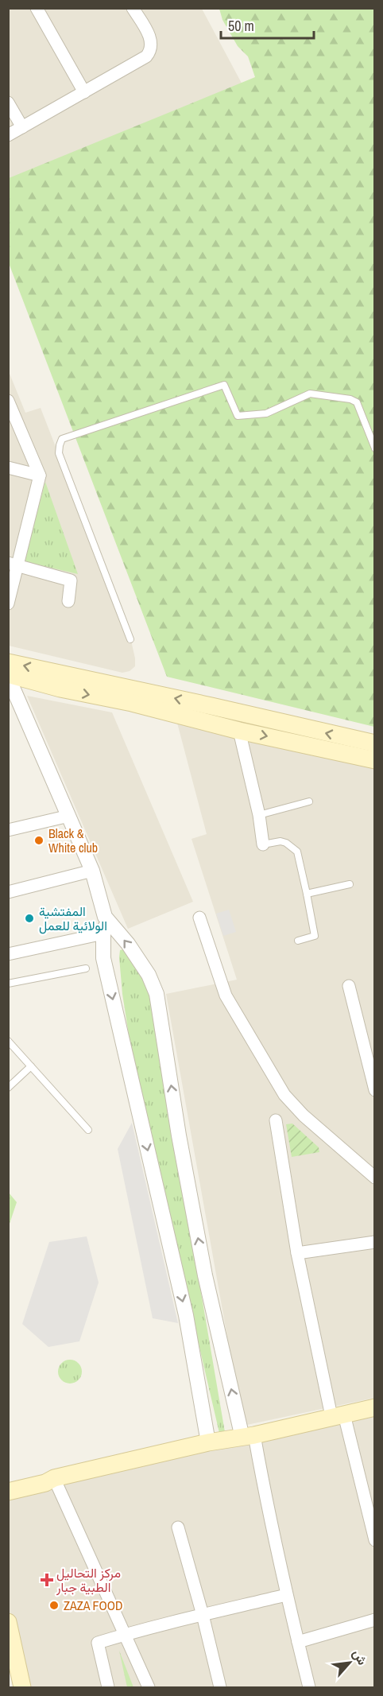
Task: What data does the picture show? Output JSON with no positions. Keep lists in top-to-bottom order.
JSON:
{
  "places": {
    "other": ["Black & White club", "المفتشية الولائية للعمل", "ZAZA FOOD"],
    "health": ["مركز التحاليل الطبية جبار"]
  },
  "scale_bar": "50 m",
  "north": "top right"
}
